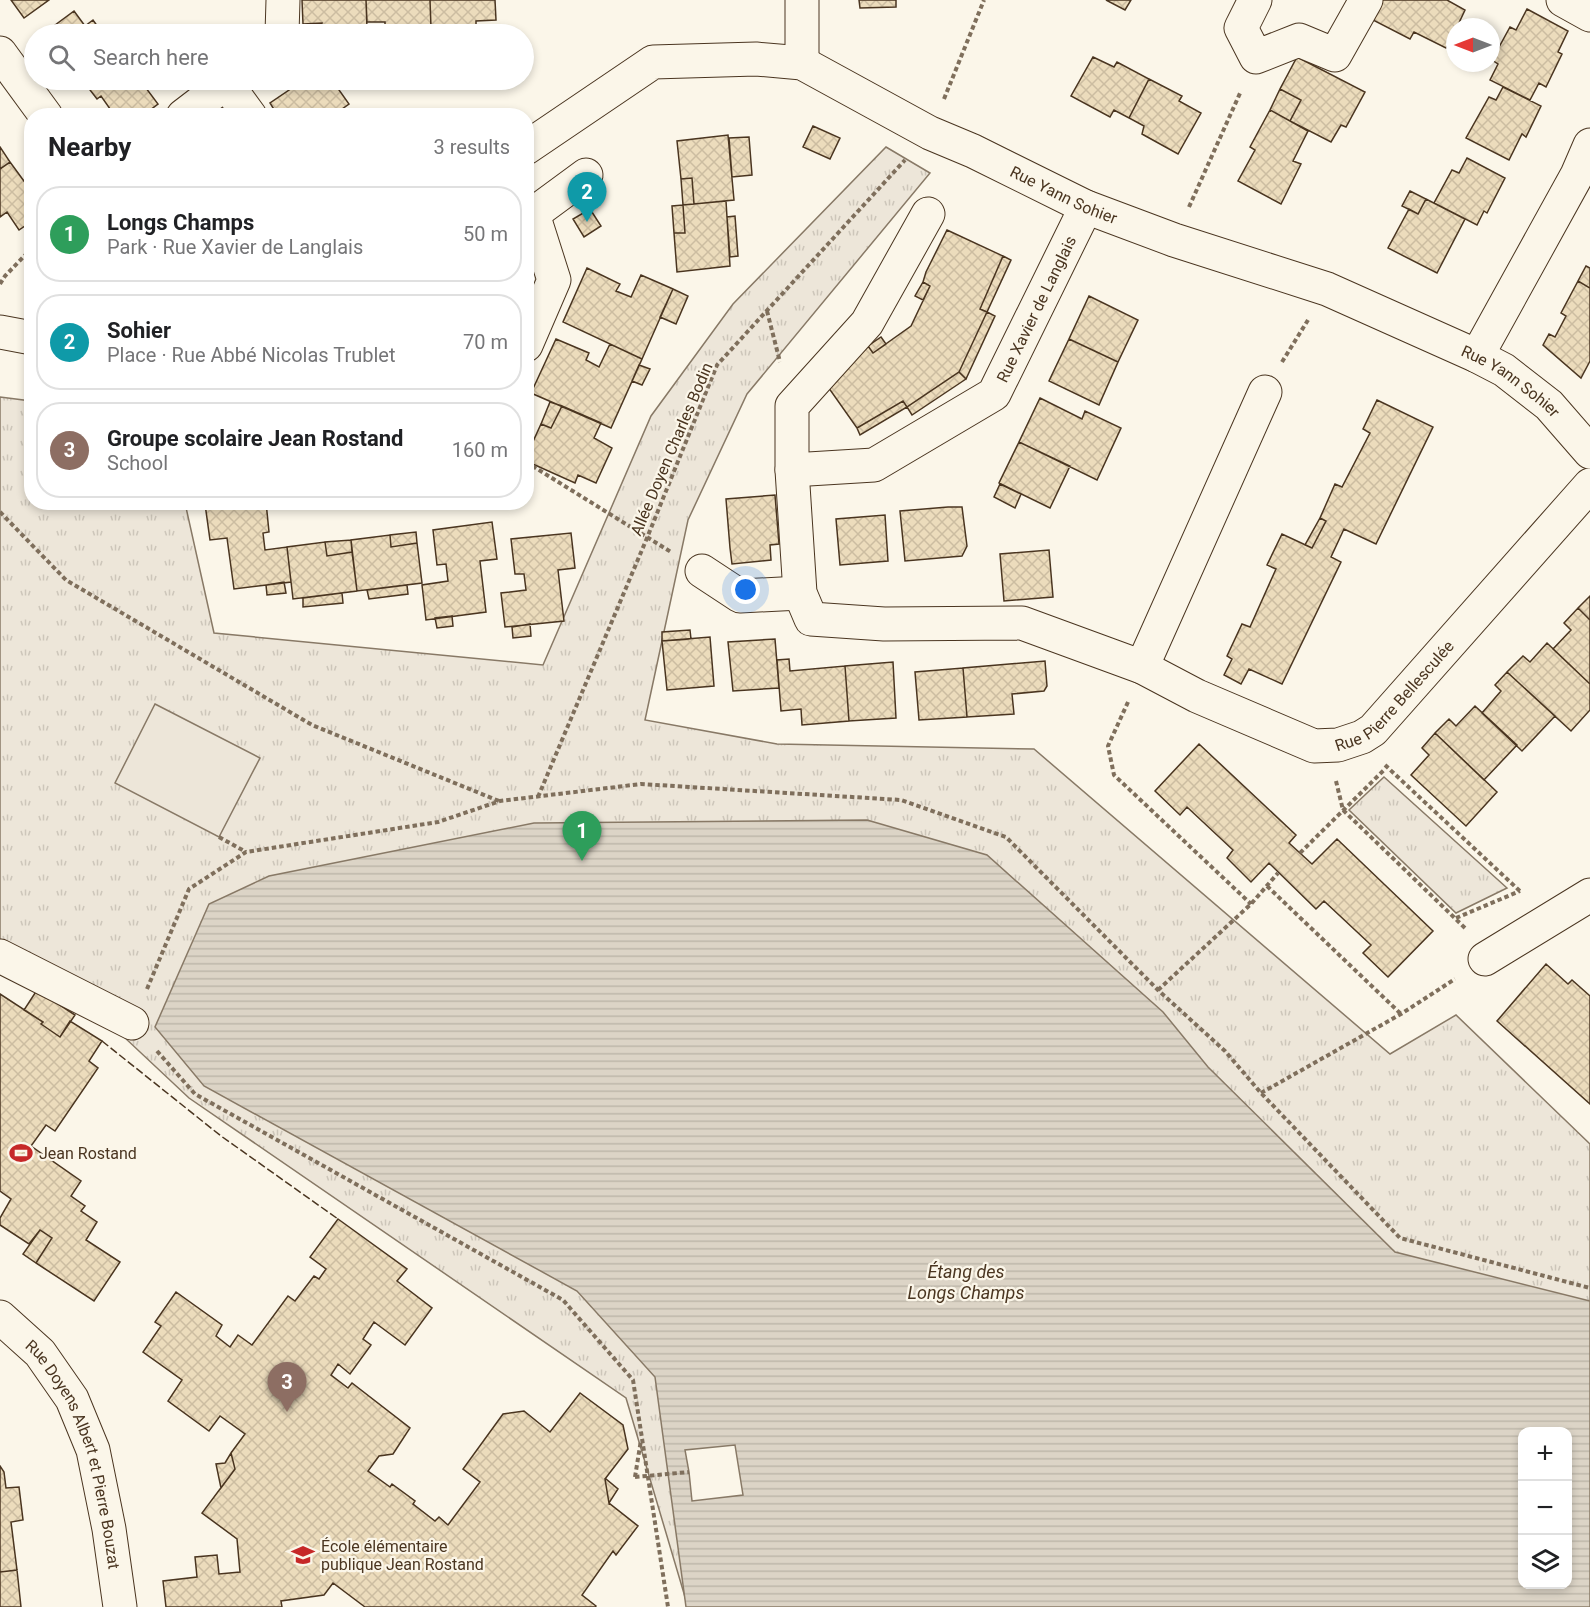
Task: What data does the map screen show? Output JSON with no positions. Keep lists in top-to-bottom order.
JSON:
{
  "streets": {
    "street": [
      "Rue Yann Sohier",
      "Rue Xavier de Langlais",
      "Rue Pierre Bellesculée",
      "Rue Doyens Albert et Pierre Bouzat"
    ],
    "path": ["Allée Doyen Charles Bodin"]
  },
  "crossings": [
    ["Rue Yann Sohier", "Rue Xavier de Langlais"],
    ["Rue Yann Sohier", "Allée Doyen Charles Bodin"]
  ],
  "water": ["Étang des Longs Champs"],
  "places": {
    "sports": ["Jean Rostand"],
    "school or university": ["École élémentaire publique Jean Rostand"]
  },
  "north": "left",
  "page": {
    "search": "Search here",
    "heading": ["Nearby", "3 results"],
    "pins": ["2", "1", "3"],
    "list": [
      {
        "mark": "1",
        "name": "Longs Champs",
        "note": "Park · Rue Xavier de Langlais",
        "value": "50 m"
      },
      {
        "mark": "2",
        "name": "Sohier",
        "note": "Place · Rue Abbé Nicolas Trublet",
        "value": "70 m"
      },
      {
        "mark": "3",
        "name": "Groupe scolaire Jean Rostand",
        "note": "School",
        "value": "160 m"
      }
    ],
    "map_buttons": ["+", "−"]
  }
}
